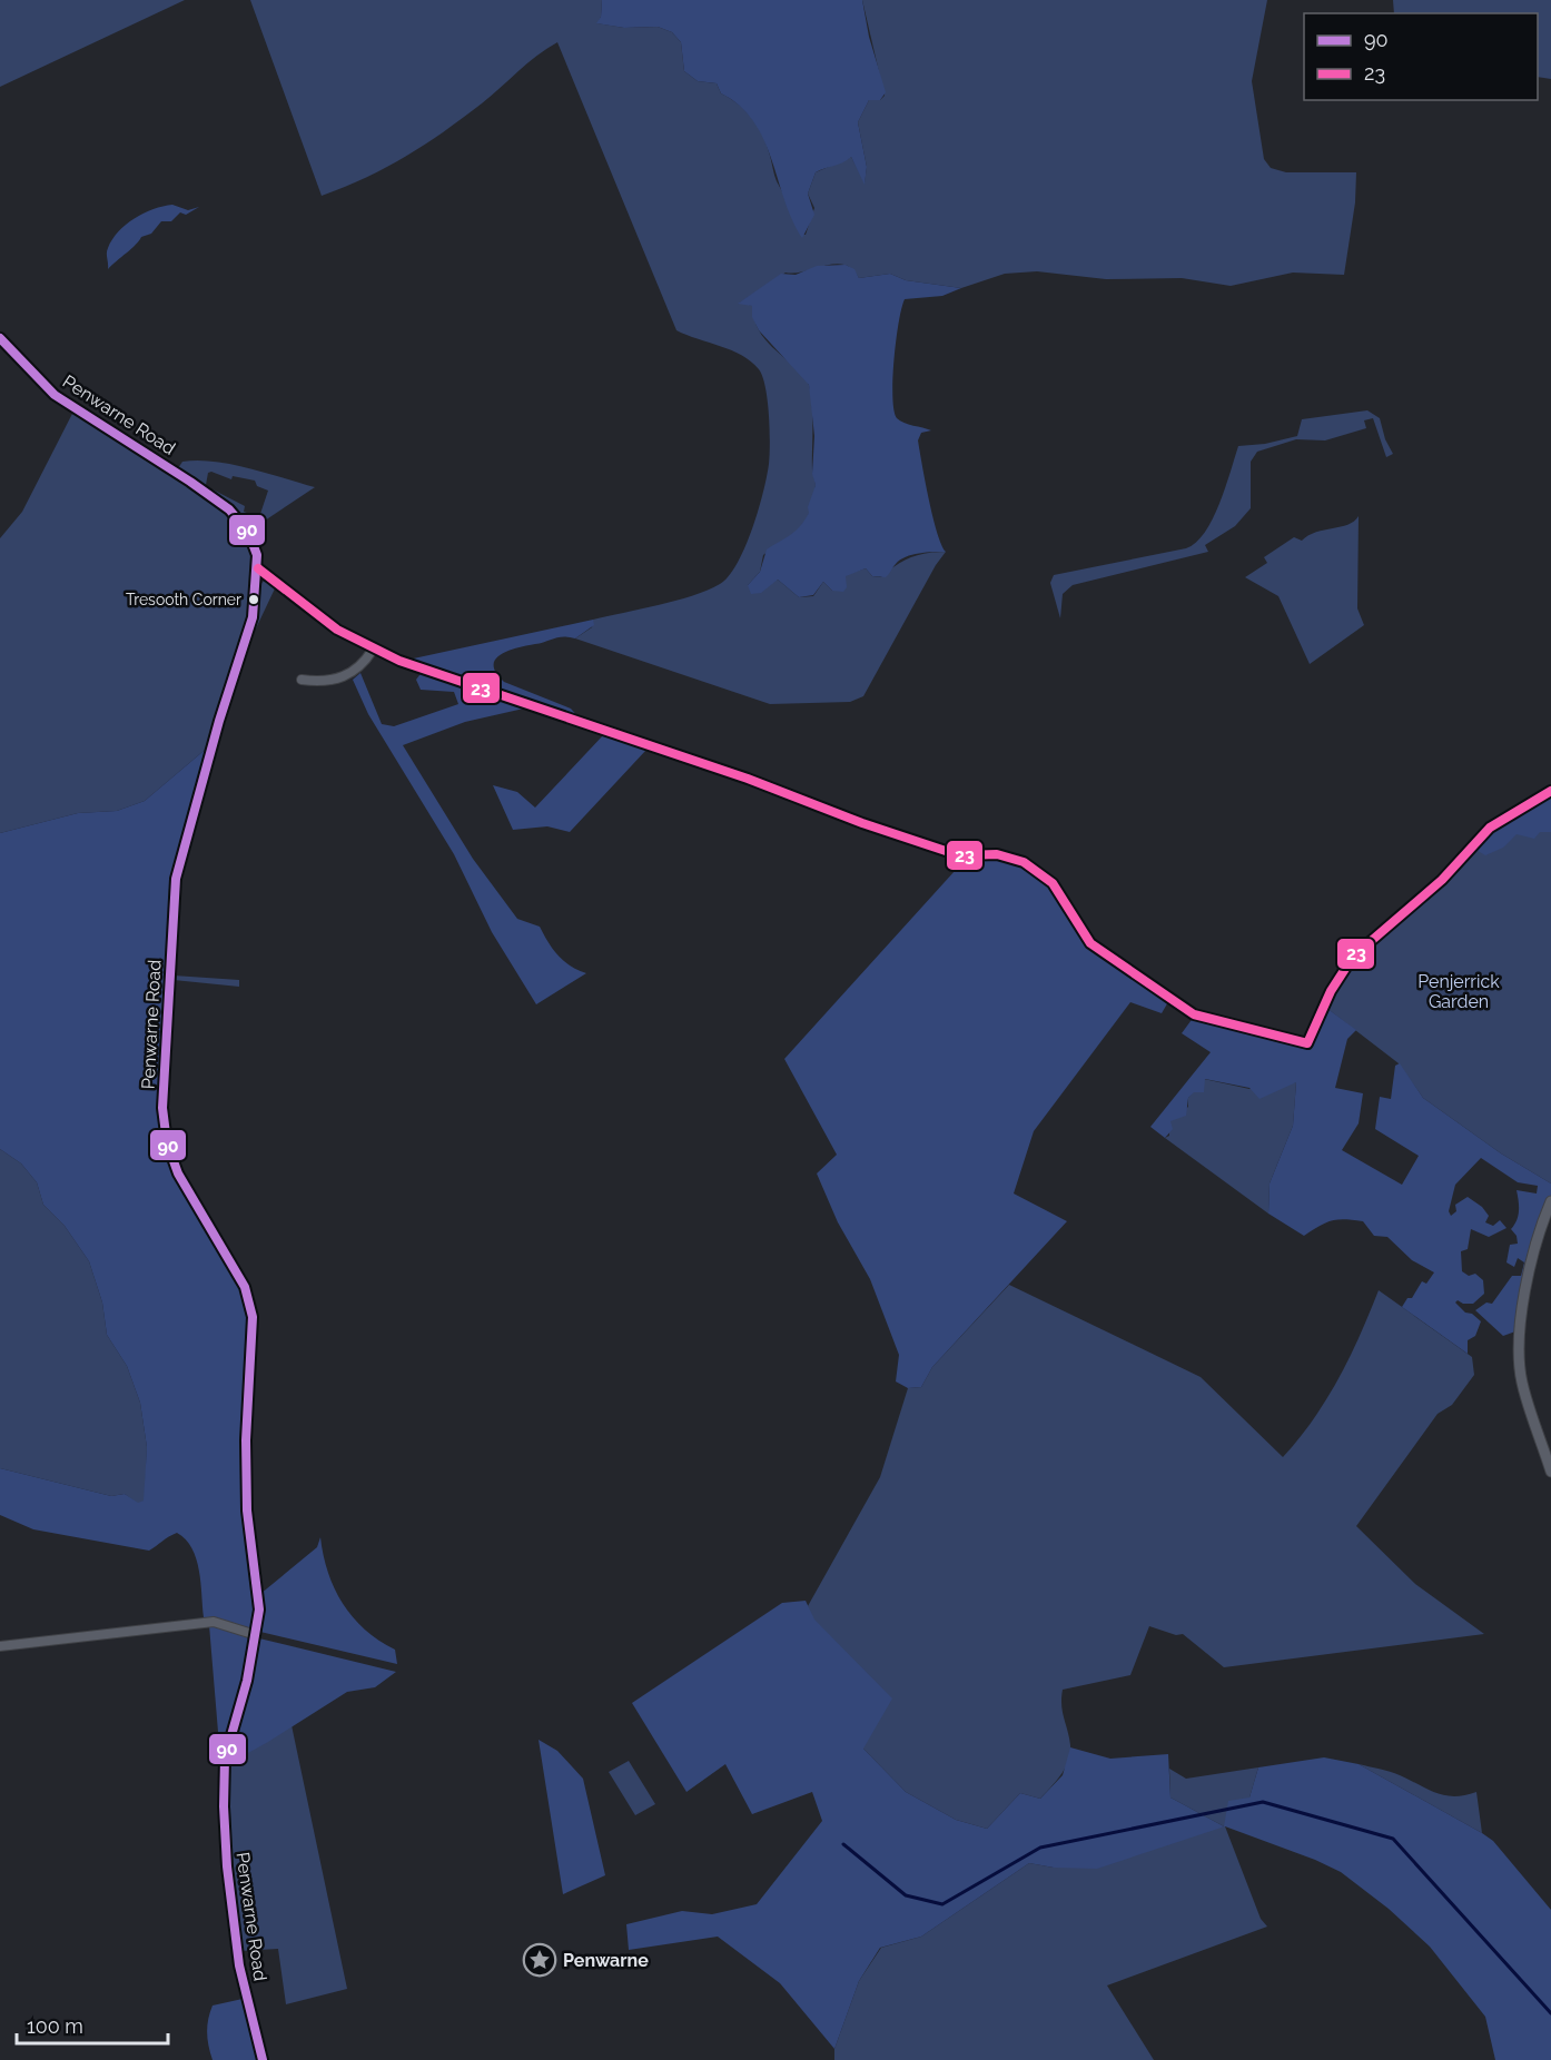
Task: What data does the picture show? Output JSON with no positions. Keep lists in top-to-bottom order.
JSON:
{
  "streets": {
    "street": ["Penwarne Road"]
  },
  "parks": ["Penjerrick Garden"],
  "places": {
    "other": ["Tresooth Corner"],
    "place": ["Penwarne"]
  },
  "lines": ["transit line 90", "transit line 23"],
  "legend": ["90", "23"],
  "scale_bar": "100 m"
}
